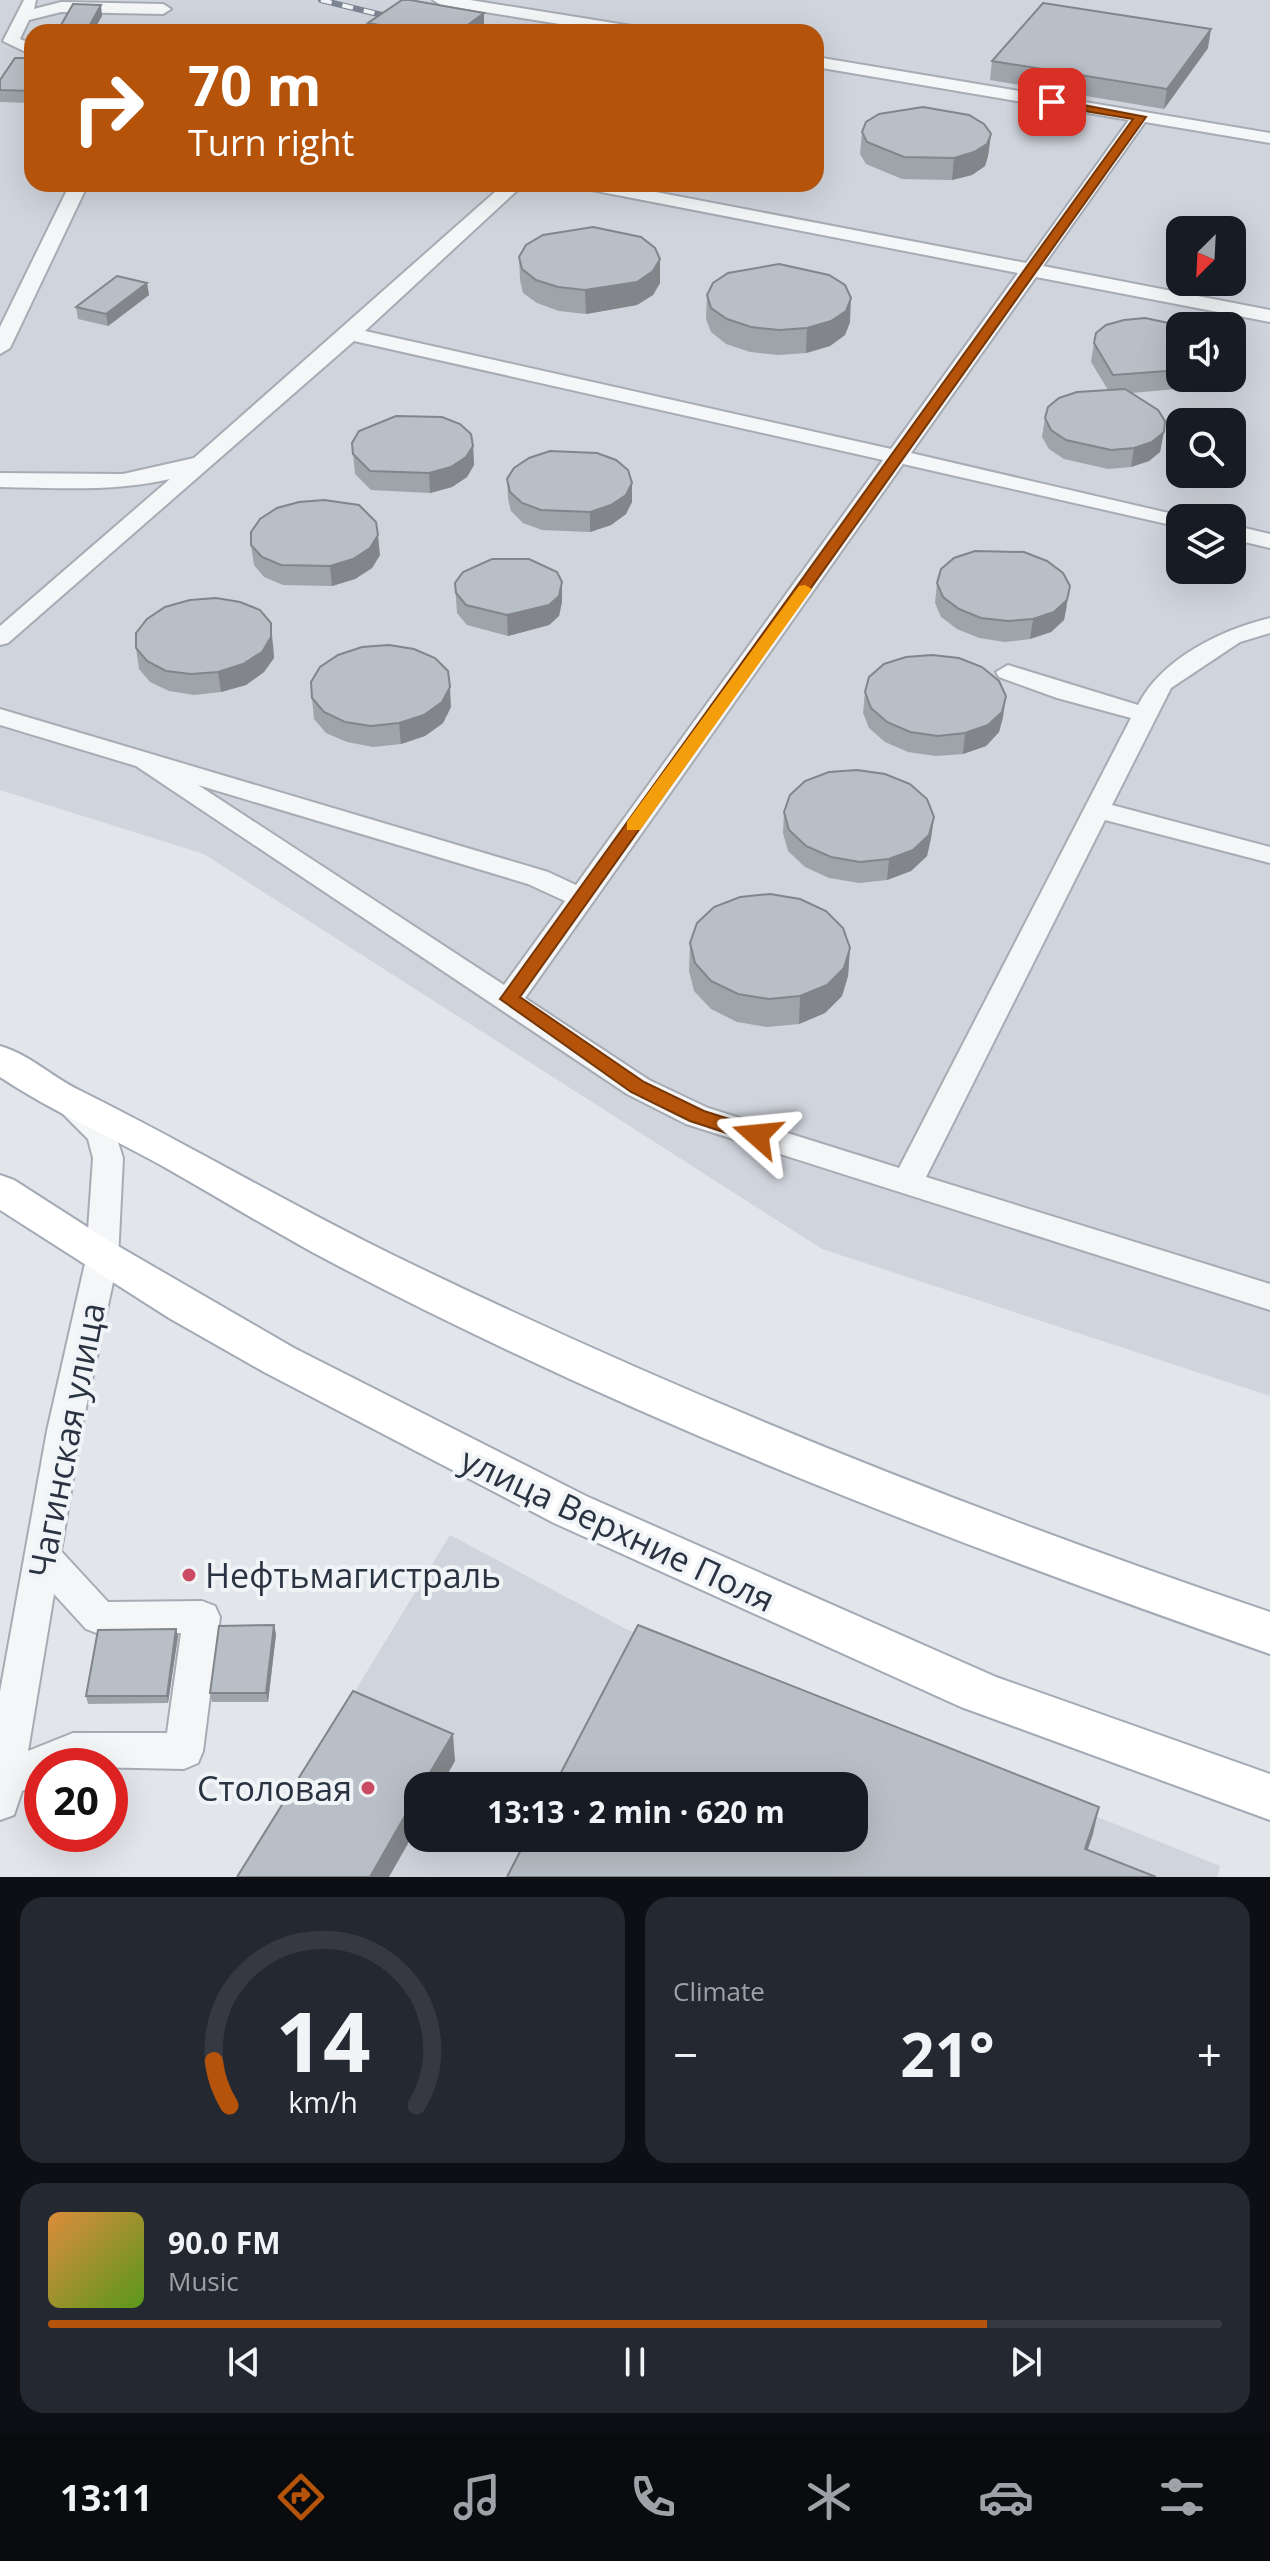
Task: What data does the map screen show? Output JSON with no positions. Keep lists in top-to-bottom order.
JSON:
{
  "streets": {
    "main road": ["улица Верхние Поля"],
    "street": ["Чагинская улица"]
  },
  "crossings": [
    ["Чагинская улица", "улица Верхние Поля"]
  ],
  "places": ["Нефтьмагистраль", "Столовая"],
  "north": "bottom left",
  "page": {
    "turn": ["70 m", "Turn right"],
    "limit": "20",
    "trip": "13:13 · 2 min · 620 m",
    "tile": "Climate",
    "heat": ["−", "21°", "+"],
    "song": ["90.0 FM", "Music"],
    "tabs": "13:11",
    "gauge": ["14", "km/h"]
  }
}
